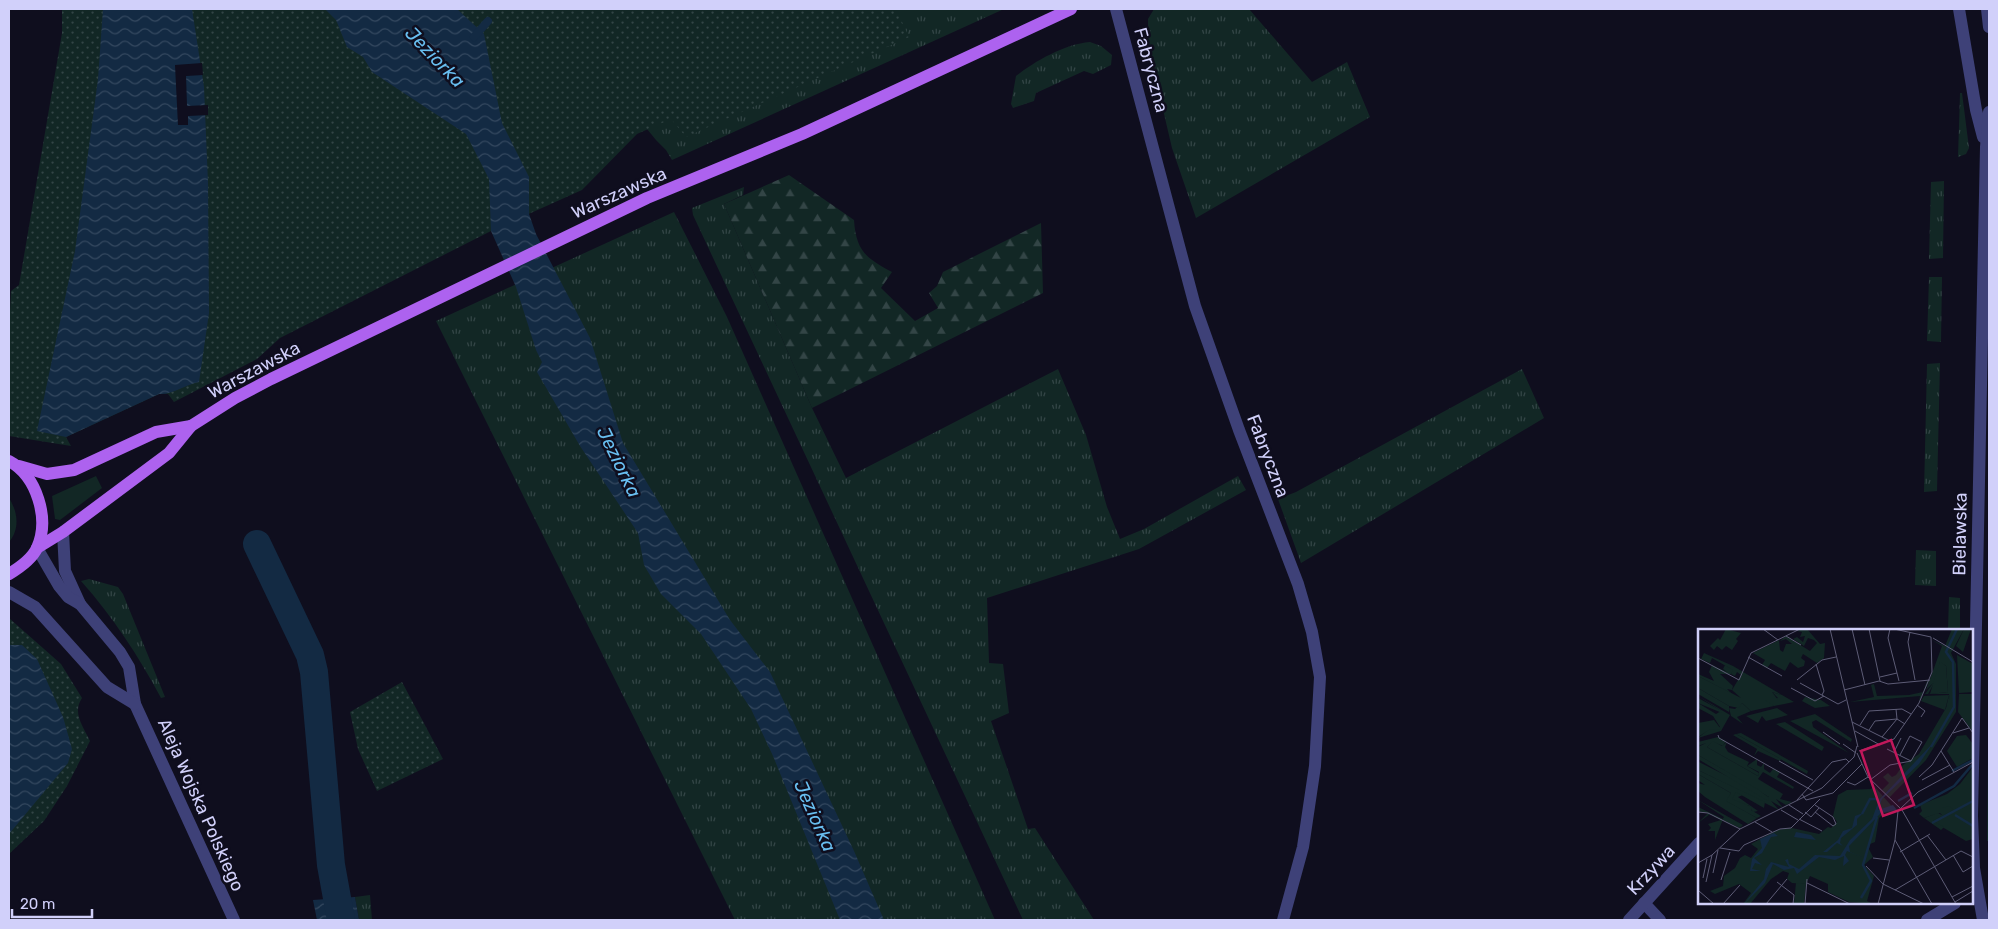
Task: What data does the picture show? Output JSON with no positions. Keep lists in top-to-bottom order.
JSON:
{
  "streets": {
    "main road": ["Warszawska"],
    "street": [
      "Fabryczna",
      "Bielawska",
      "Aleja Wojska Polskiego",
      "Krzywa"
    ]
  },
  "crossings": [
    ["Warszawska", "Aleja Wojska Polskiego"]
  ],
  "water": ["Jeziorka"],
  "scale_bar": "20 m"
}
